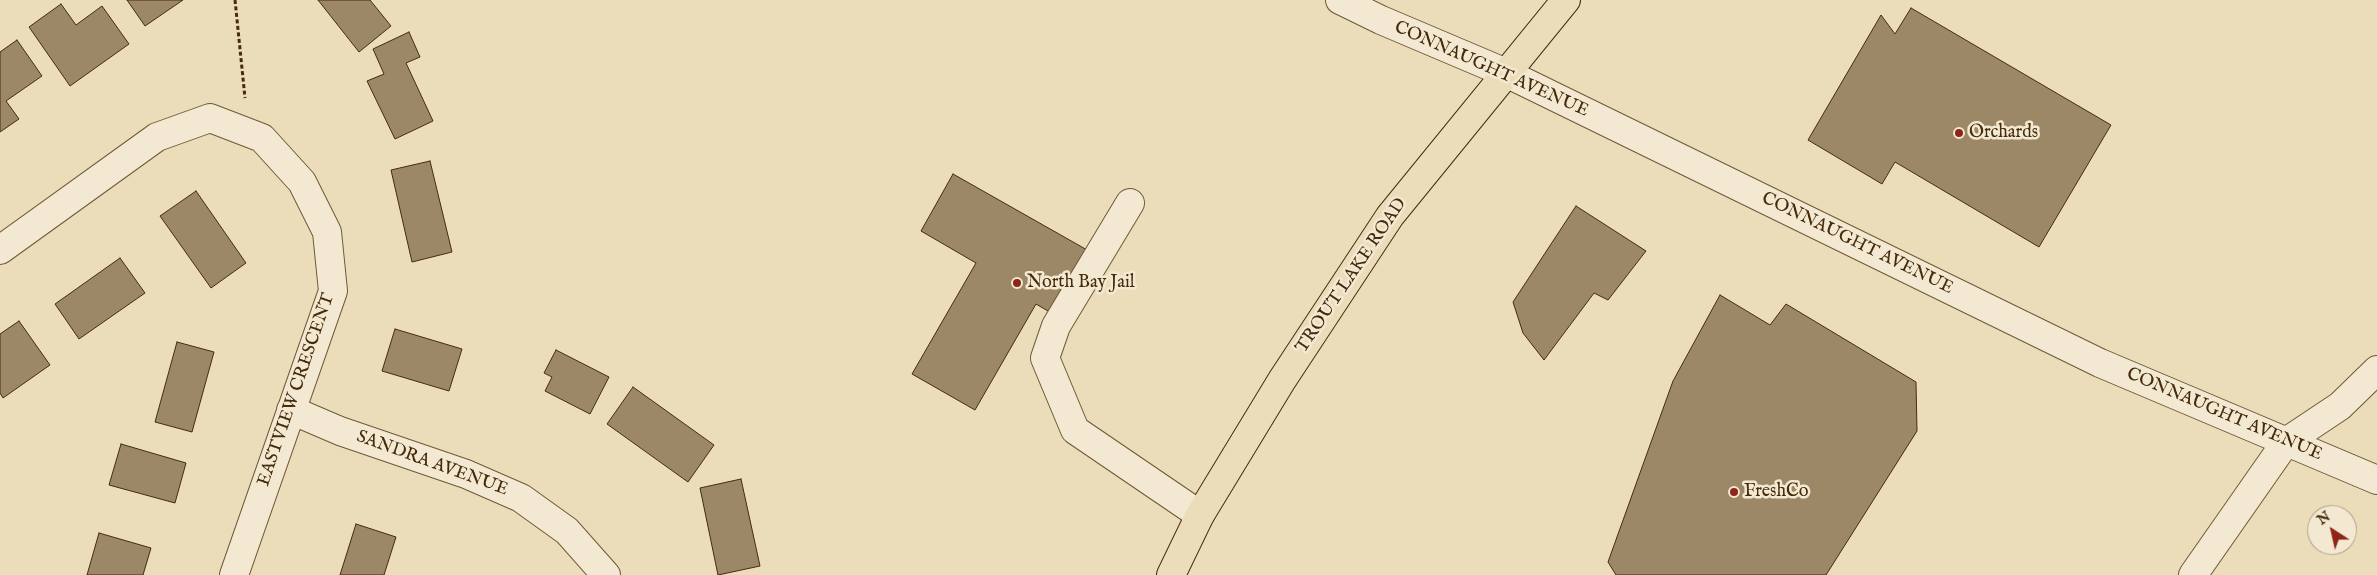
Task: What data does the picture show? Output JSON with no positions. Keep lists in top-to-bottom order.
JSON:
{
  "streets": {
    "main road": ["TROUT LAKE ROAD"],
    "street": ["CONNAUGHT AVENUE", "EASTVIEW CRESCENT", "SANDRA AVENUE"]
  },
  "crossings": [
    ["CONNAUGHT AVENUE", "TROUT LAKE ROAD"],
    ["EASTVIEW CRESCENT", "SANDRA AVENUE"]
  ],
  "places": ["Orchards", "North Bay Jail", "FreshCo"],
  "north": "top left"
}
